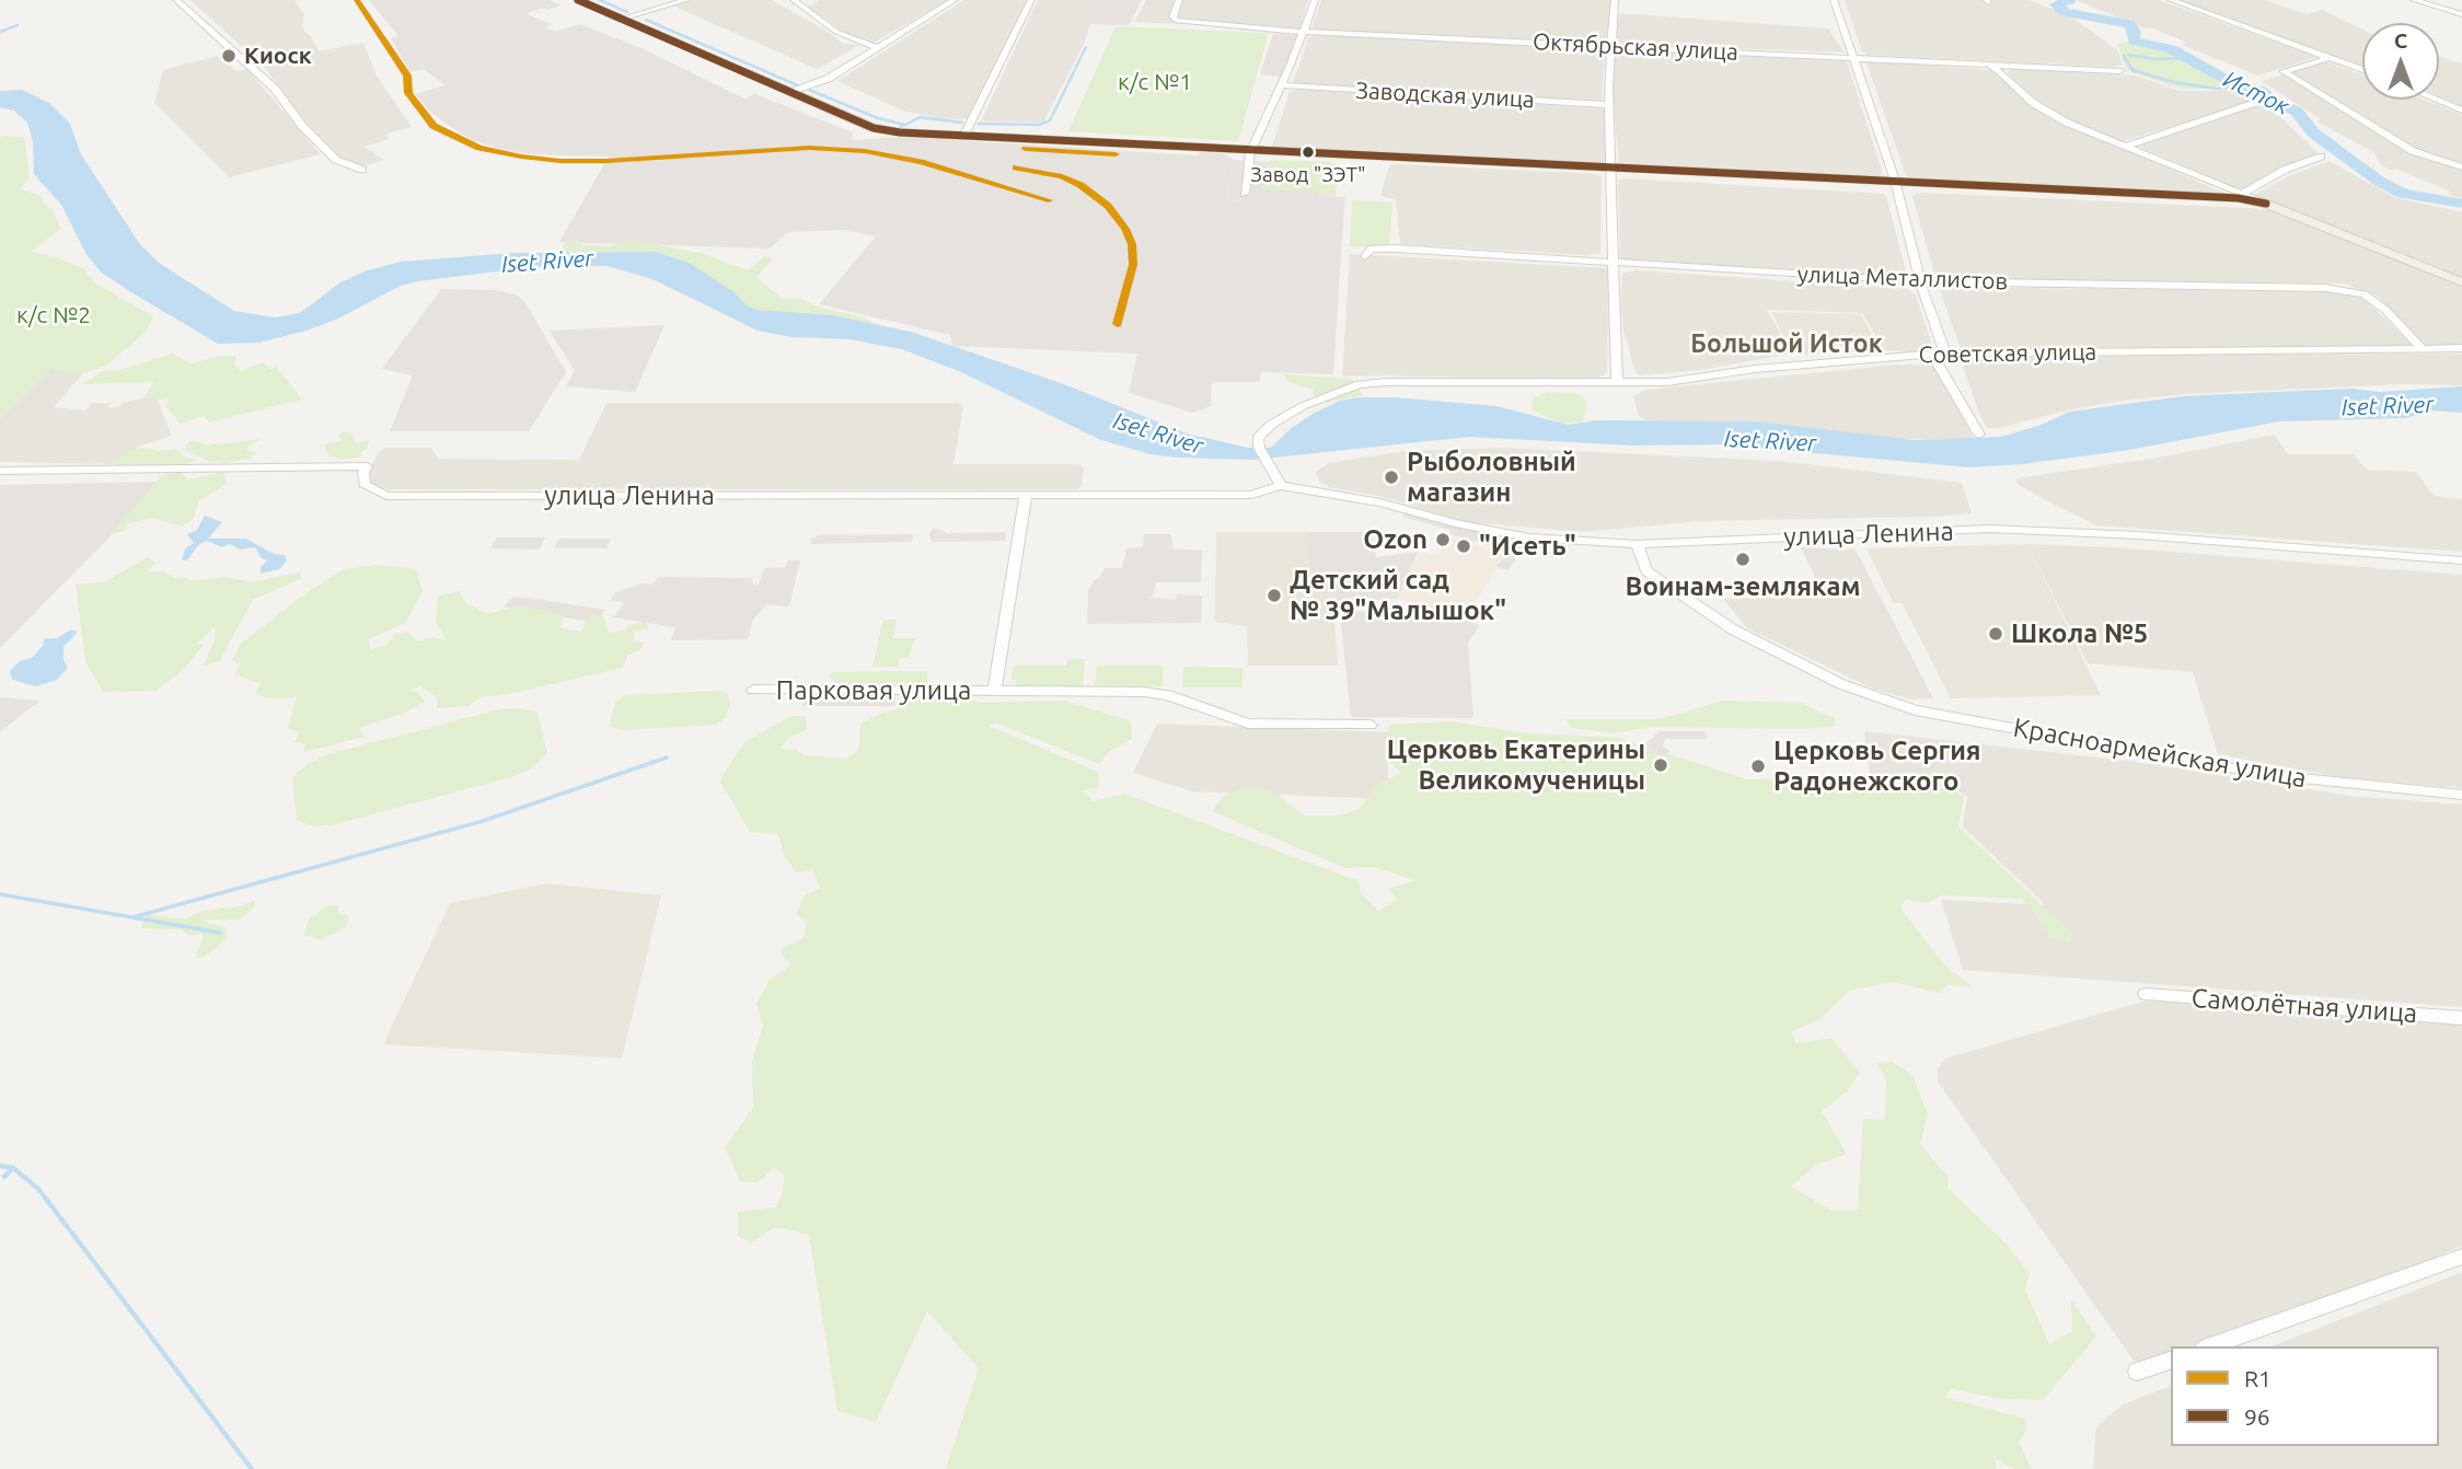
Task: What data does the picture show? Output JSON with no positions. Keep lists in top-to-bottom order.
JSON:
{
  "streets": {
    "street": [
      "Октябрьская улица",
      "Заводская улица",
      "улица Металлистов",
      "Советская улица",
      "улица Ленина",
      "Парковая улица",
      "Красноармейская улица",
      "Самолётная улица"
    ]
  },
  "crossings": [
    ["улица Металлистов", "Советская улица"],
    ["Советская улица", "улица Ленина"],
    ["улица Ленина", "Парковая улица"],
    ["улица Ленина", "Красноармейская улица"]
  ],
  "districts": ["Большой Исток"],
  "water": ["Исток", "Iset River"],
  "parks": ["к/с №1", "к/с №2"],
  "places": [
    "Киоск",
    "Завод \"ЗЭТ\"",
    "Рыболовный магазин",
    "Ozon",
    "\"Исеть\"",
    "Воинам-землякам",
    "Детский сад № 39\"Малышок\"",
    "Школа №5",
    "Церковь Екатерины Великомученицы",
    "Церковь Сергия Радонежского"
  ],
  "lines": ["transit line R1", "transit line 96"],
  "legend": ["R1", "96"],
  "north": "top"
}
